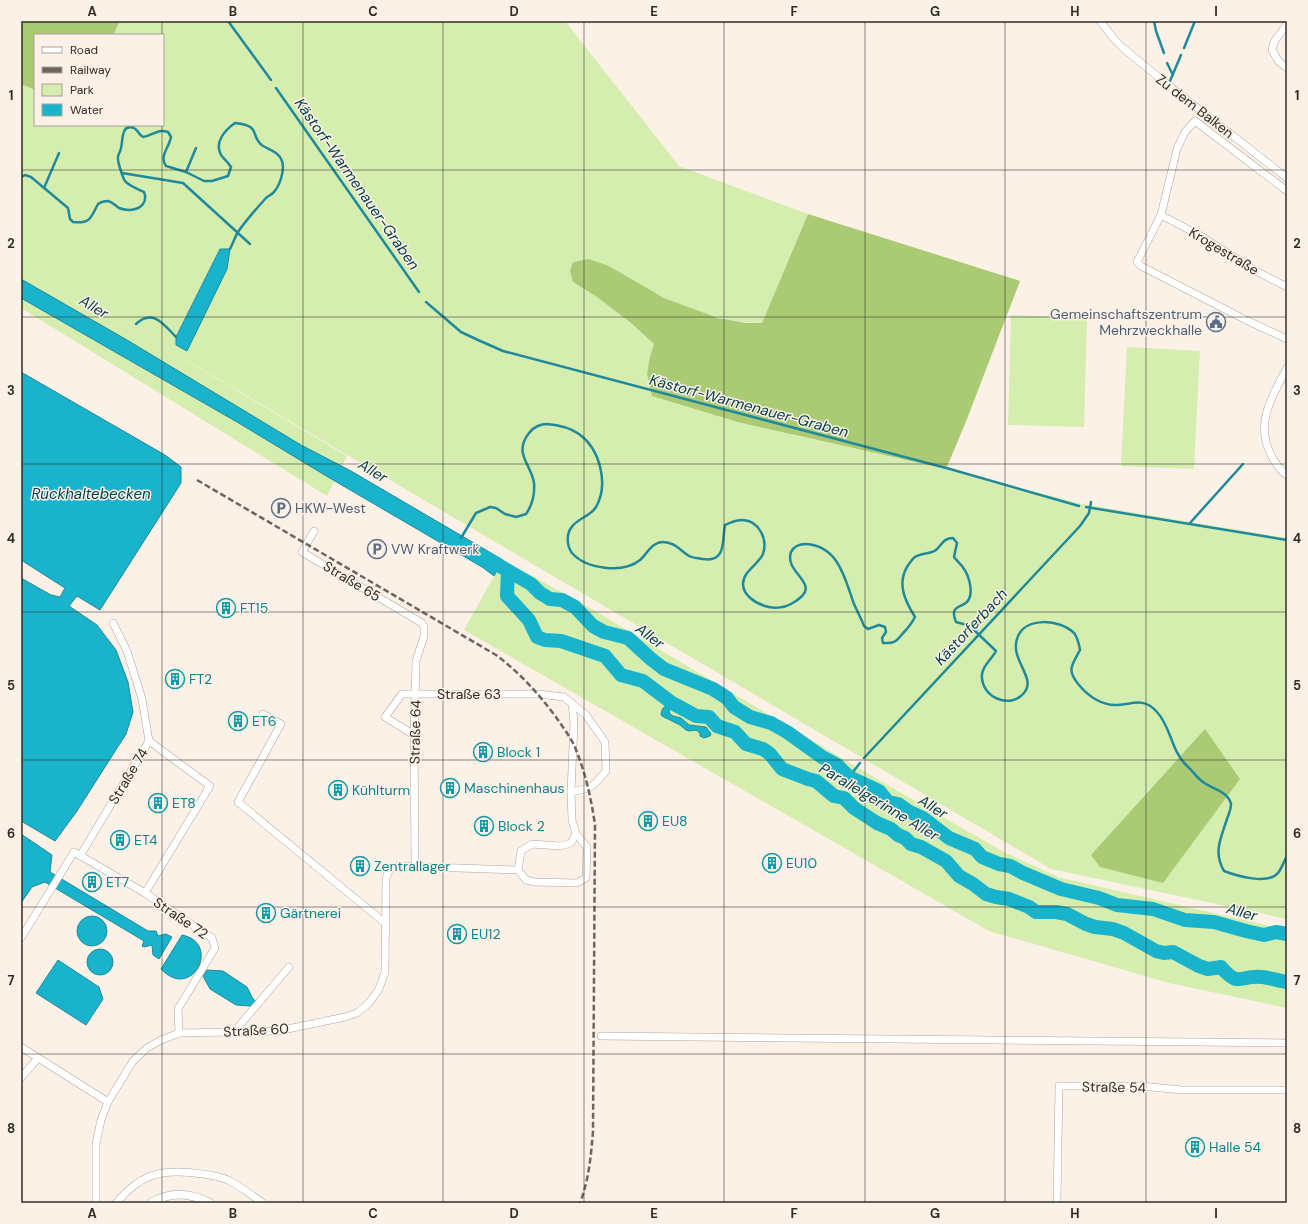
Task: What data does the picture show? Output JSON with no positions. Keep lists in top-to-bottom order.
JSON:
{
  "streets": {
    "street": [
      "Zu dem Balken",
      "Krogestraße",
      "Straße 65",
      "Straße 63",
      "Straße 64",
      "Straße 74",
      "Straße 72",
      "Straße 60",
      "Straße 54"
    ]
  },
  "crossings": [
    ["Straße 65", "Straße 64"],
    ["Straße 63", "Straße 64"],
    ["Straße 64", "Straße 60"],
    ["Straße 74", "Straße 72"],
    ["Straße 72", "Straße 60"]
  ],
  "water": [
    "Kästorf-Warmenauer-Graben",
    "Aller",
    "Rückhaltebecken",
    "Kästorferbach",
    "Parallelgerinne Aller"
  ],
  "places": {
    "public building": ["Gemeinschaftszentrum Mehrzweckhalle"],
    "parking": ["HKW-West", "VW Kraftwerk"],
    "building": [
      "FT15",
      "FT2",
      "ET6",
      "Block 1",
      "Maschinenhaus",
      "Kühlturm",
      "ET8",
      "EU8",
      "Block 2",
      "ET4",
      "EU10",
      "Zentrallager",
      "ET7",
      "Gärtnerei",
      "EU12",
      "Halle 54"
    ]
  },
  "legend": [
    "Road",
    "Railway",
    "Park",
    "Water"
  ],
  "grid": {
    "columns": [
      "A",
      "B",
      "C",
      "D",
      "E",
      "F",
      "G",
      "H",
      "I"
    ],
    "rows": [
      "1",
      "2",
      "3",
      "4",
      "5",
      "6",
      "7",
      "8"
    ]
  }
}
